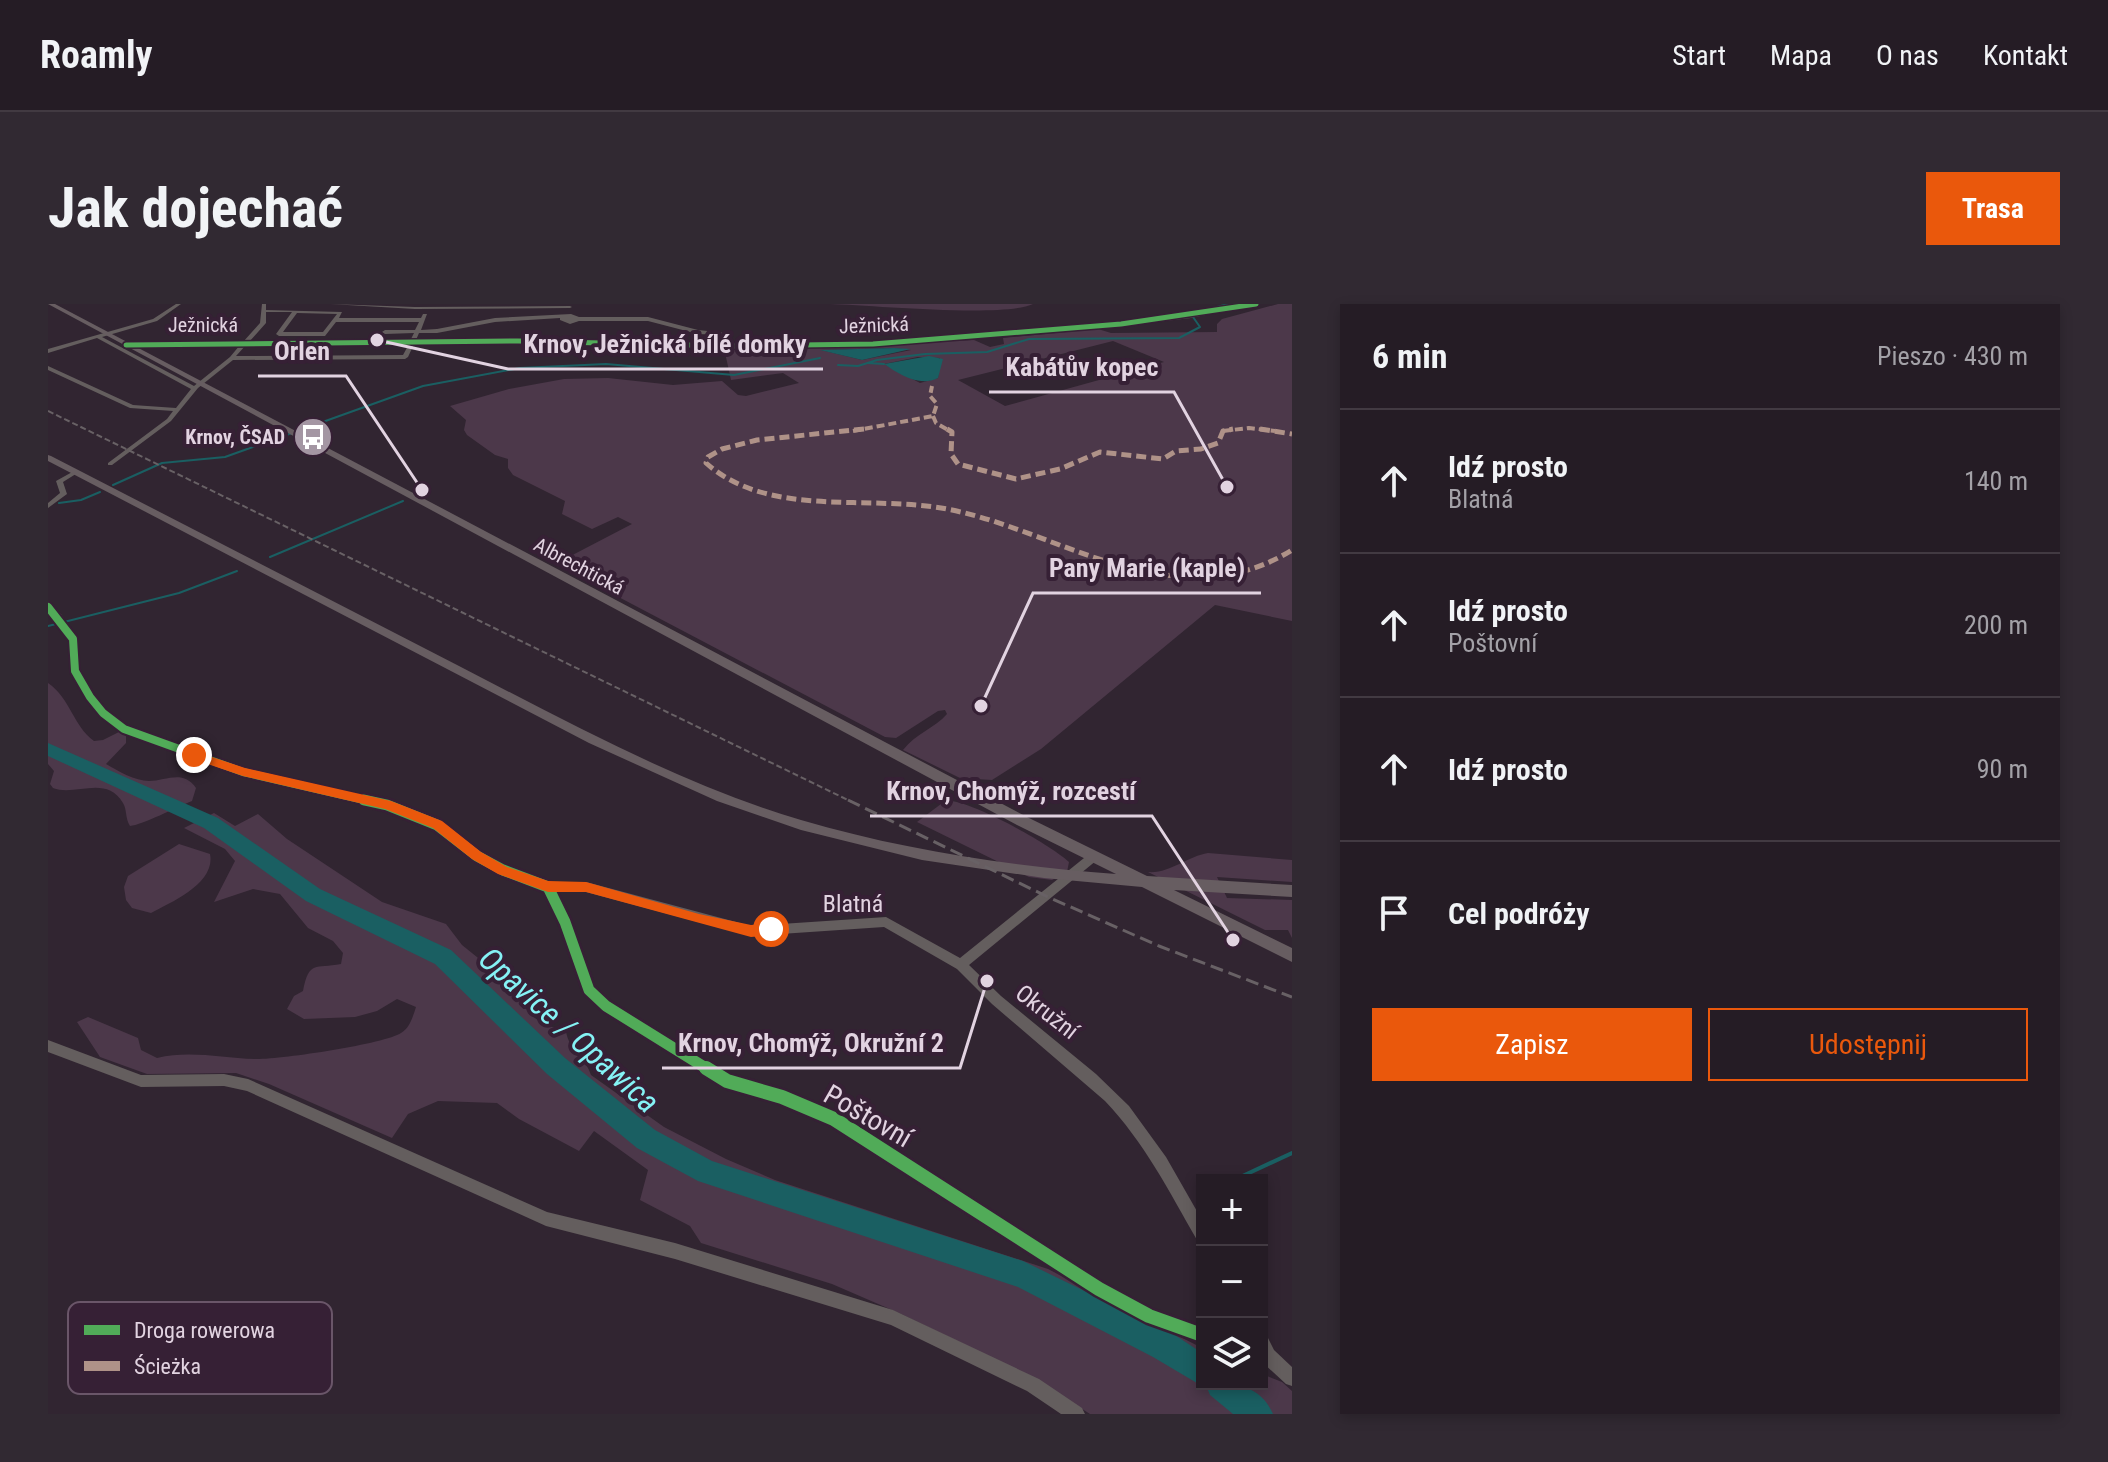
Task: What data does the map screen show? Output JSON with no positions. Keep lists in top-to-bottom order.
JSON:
{
  "streets": {
    "main road": ["Albrechtická"],
    "street": [
      "Ježnická",
      "Blatná",
      "Okružní",
      "Poštovní"
    ]
  },
  "crossings": [
    ["Ježnická", "Albrechtická"],
    ["Blatná", "Okružní"],
    ["Blatná", "Poštovní"]
  ],
  "water": ["Opavice / Opawica"],
  "places": {
    "other": [
      "Krnov, Ježnická bílé domky",
      "Kabátův kopec",
      "Orlen",
      "Pany Marie (kaple)",
      "Krnov, Chomýž, rozcestí",
      "Krnov, Chomýž, Okružní 2"
    ],
    "bus stop": ["Krnov, ČSAD"]
  },
  "legend": ["Droga rowerowa", "Ścieżka"],
  "page": {
    "header": "Roamly",
    "nav": [
      "Start",
      "Mapa",
      "O nas",
      "Kontakt"
    ],
    "buttons": [
      "Trasa",
      ["Zapisz", "Udostępnij"]
    ],
    "title": "Jak dojechać",
    "heading": ["6 min", "Pieszo · 430 m"],
    "list": [
      ["Idź prosto", "Blatná", "140 m"],
      ["Idź prosto", "Poštovní", "200 m"],
      ["Idź prosto", "90 m"],
      "Cel podróży"
    ],
    "map_buttons": ["+", "−"]
  }
}
